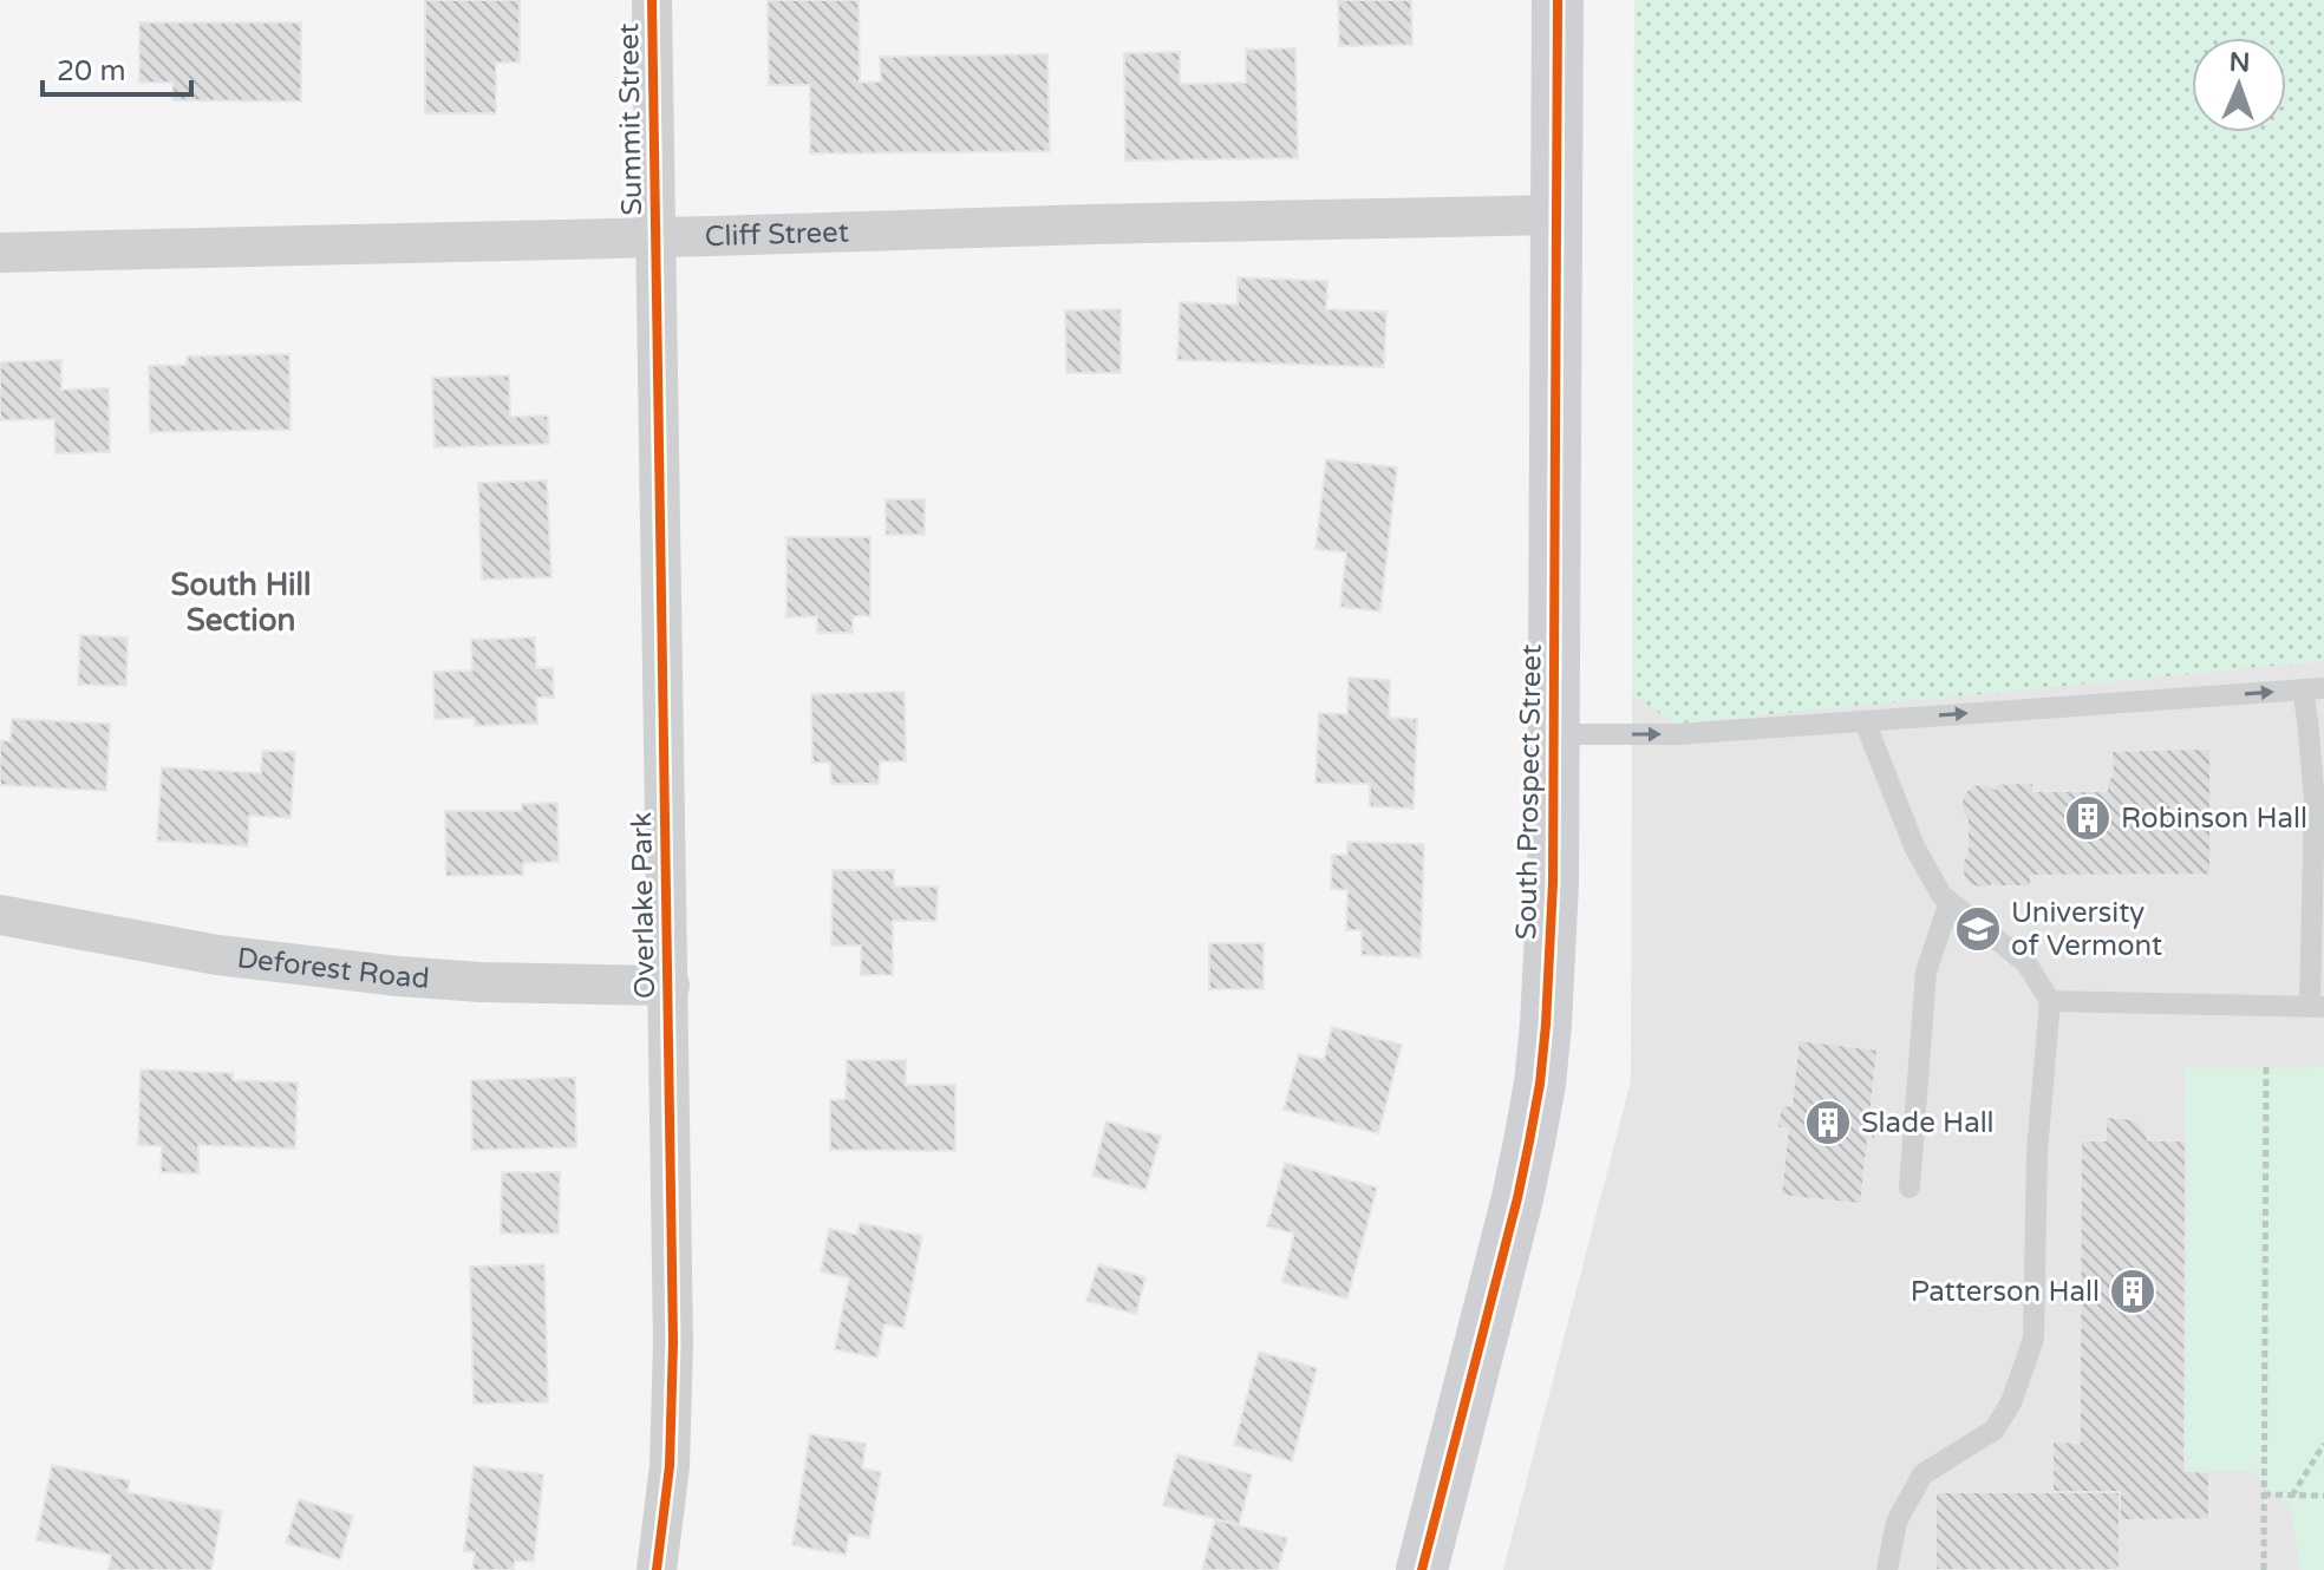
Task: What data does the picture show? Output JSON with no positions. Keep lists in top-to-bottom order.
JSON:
{
  "streets": {
    "street": [
      "Summit Street",
      "Cliff Street",
      "South Prospect Street",
      "Overlake Park",
      "Deforest Road"
    ]
  },
  "crossings": [
    ["Summit Street", "Cliff Street"],
    ["Summit Street", "Overlake Park"],
    ["Cliff Street", "South Prospect Street"],
    ["Cliff Street", "Overlake Park"],
    ["Overlake Park", "Deforest Road"]
  ],
  "districts": ["South Hill Section"],
  "places": {
    "building": ["Robinson Hall", "Slade Hall", "Patterson Hall"],
    "school or university": ["University of Vermont"]
  },
  "scale_bar": "20 m",
  "north": "top"
}
